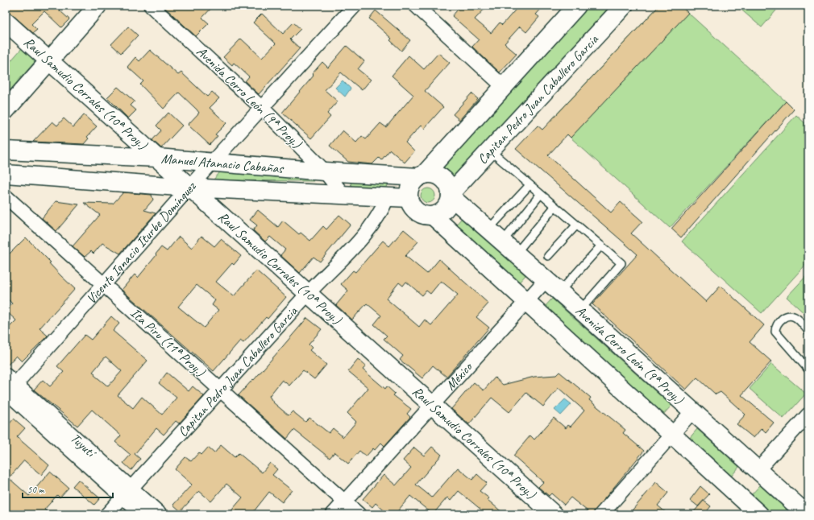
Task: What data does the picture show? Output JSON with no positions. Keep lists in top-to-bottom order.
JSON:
{
  "streets": {
    "street": [
      "Raul Samudio Corrales (10ª Proy.)",
      "Avenida Cerro León (9ª Proy.)",
      "Capitan Pedro Juan Caballero Garcia",
      "Manuel Atanacio Cabañas",
      "Vicente Ignacio Iturbe Domínguez",
      "Ita Piru (11ª Proy.)",
      "México",
      "Tuyutí"
    ]
  },
  "crossings": [
    ["Raul Samudio Corrales (10ª Proy.)", "Capitan Pedro Juan Caballero Garcia"],
    ["Raul Samudio Corrales (10ª Proy.)", "Manuel Atanacio Cabañas"],
    ["Raul Samudio Corrales (10ª Proy.)", "Vicente Ignacio Iturbe Domínguez"],
    ["Raul Samudio Corrales (10ª Proy.)", "México"],
    ["Avenida Cerro León (9ª Proy.)", "Capitan Pedro Juan Caballero Garcia"],
    ["Avenida Cerro León (9ª Proy.)", "Manuel Atanacio Cabañas"],
    ["Avenida Cerro León (9ª Proy.)", "Vicente Ignacio Iturbe Domínguez"],
    ["Avenida Cerro León (9ª Proy.)", "México"],
    ["Capitan Pedro Juan Caballero Garcia", "Manuel Atanacio Cabañas"],
    ["Capitan Pedro Juan Caballero Garcia", "Ita Piru (11ª Proy.)"],
    ["Capitan Pedro Juan Caballero Garcia", "Tuyutí"],
    ["Manuel Atanacio Cabañas", "Vicente Ignacio Iturbe Domínguez"],
    ["Vicente Ignacio Iturbe Domínguez", "Ita Piru (11ª Proy.)"],
    ["Vicente Ignacio Iturbe Domínguez", "Tuyutí"],
    ["Ita Piru (11ª Proy.)", "México"]
  ],
  "scale_bar": "50 m"
}
